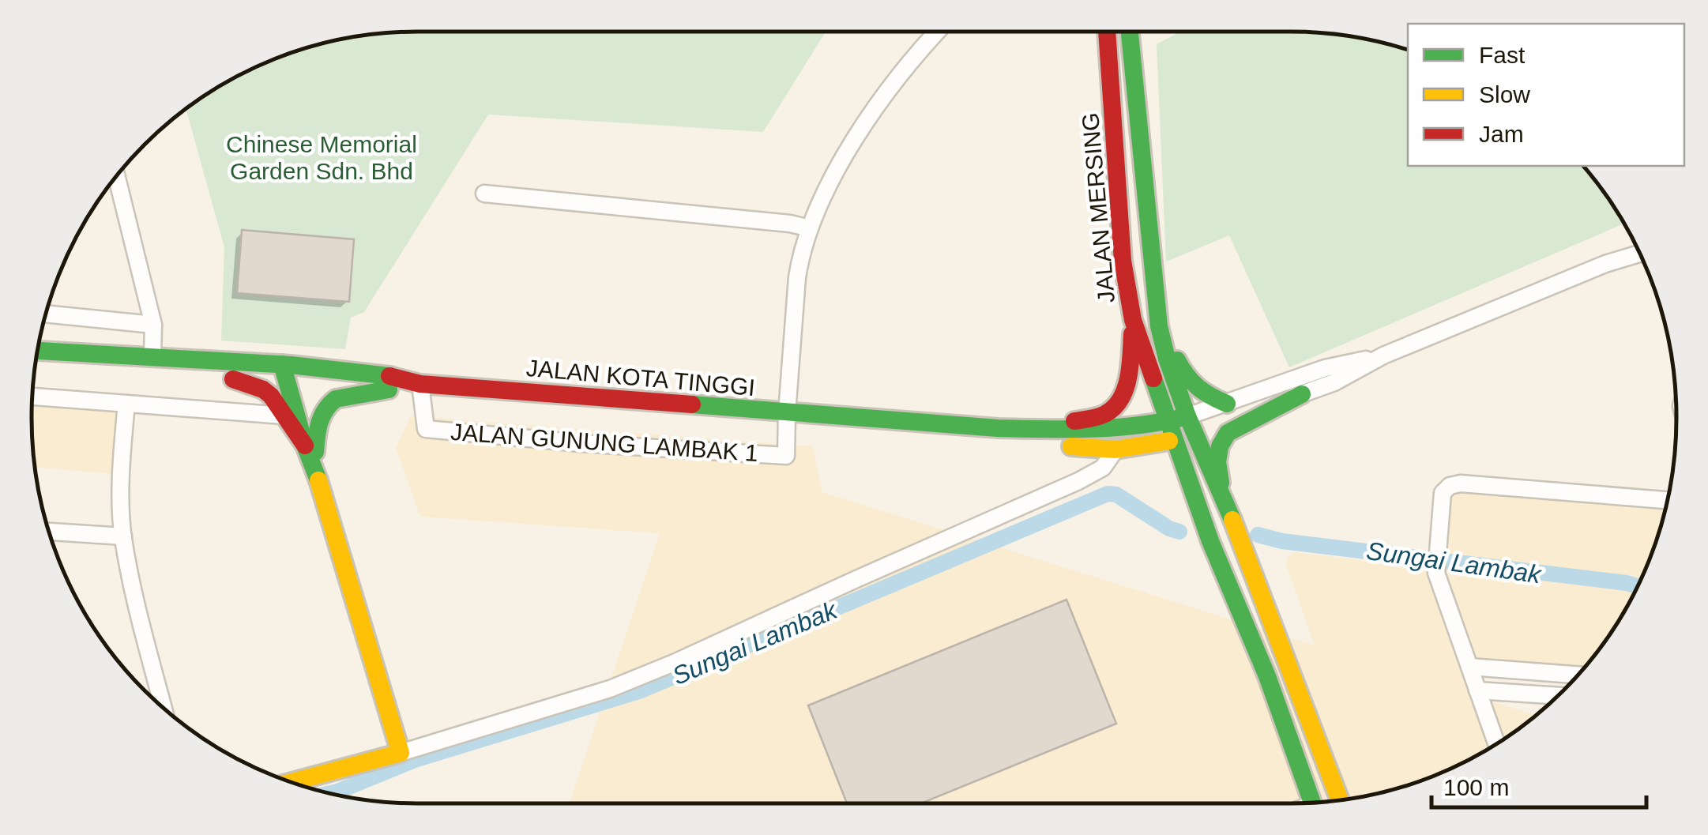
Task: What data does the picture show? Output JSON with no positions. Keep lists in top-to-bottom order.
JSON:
{
  "streets": {
    "main road": ["JALAN MERSING", "JALAN KOTA TINGGI"],
    "street": ["JALAN GUNUNG LAMBAK 1"]
  },
  "crossings": [
    ["JALAN MERSING", "JALAN KOTA TINGGI"],
    ["JALAN KOTA TINGGI", "JALAN GUNUNG LAMBAK 1"]
  ],
  "water": ["Sungai Lambak"],
  "parks": ["Chinese Memorial Garden Sdn. Bhd"],
  "legend": ["Fast", "Slow", "Jam"],
  "scale_bar": "100 m"
}
